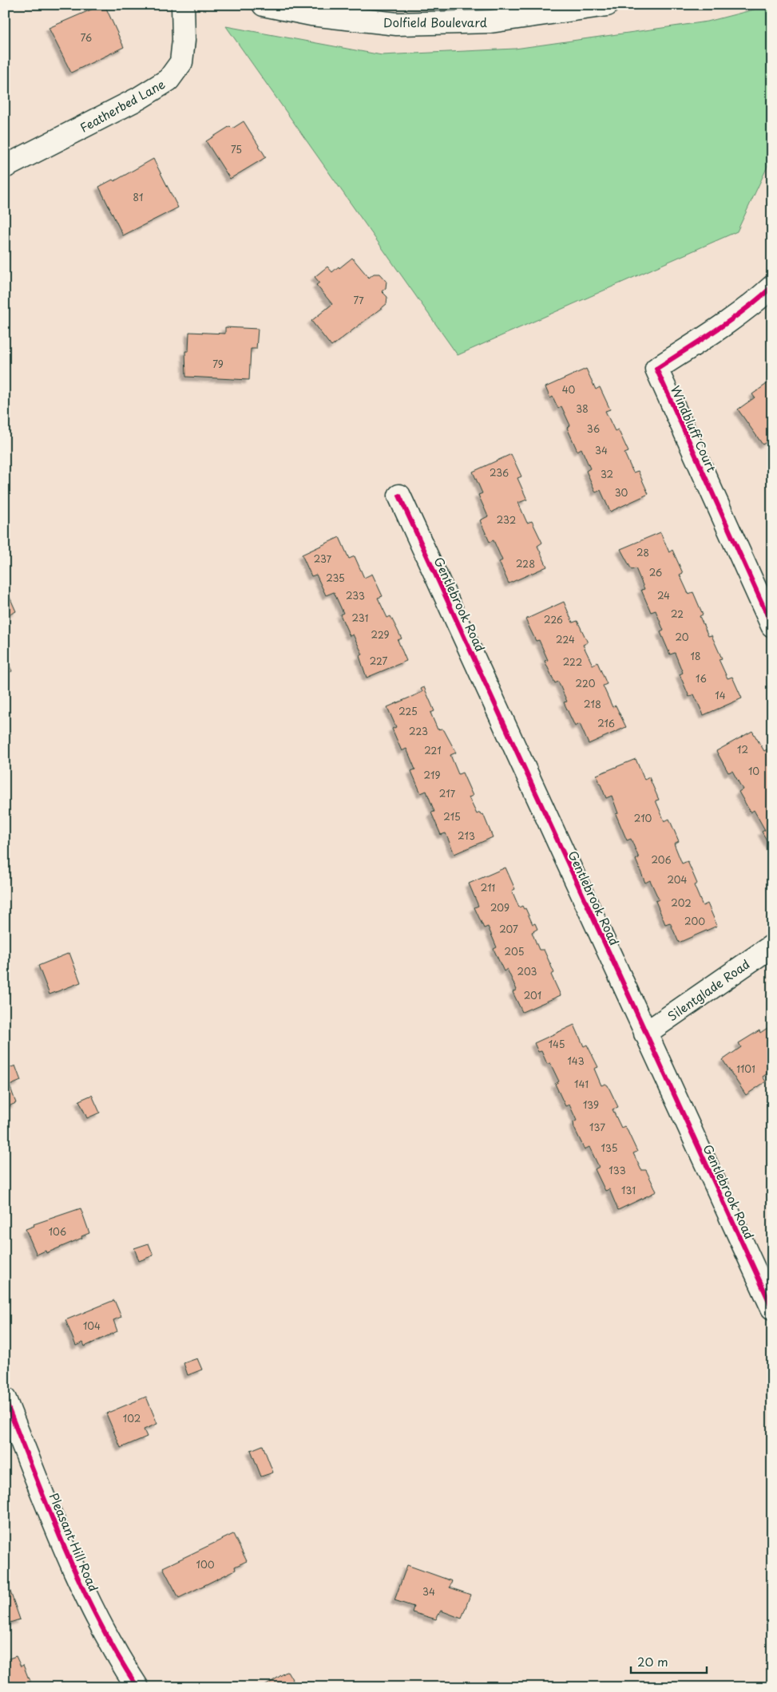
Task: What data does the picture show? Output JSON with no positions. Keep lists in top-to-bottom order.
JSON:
{
  "streets": {
    "street": [
      "Dolfield Boulevard",
      "Featherbed Lane",
      "Windbluff Court",
      "Gentlebrook Road",
      "Silentglade Road",
      "Pleasant Hill Road"
    ]
  },
  "crossings": [
    ["Gentlebrook Road", "Silentglade Road"]
  ],
  "house_numbers": [
    "76",
    "75",
    "81",
    "77",
    "79",
    "40",
    "38",
    "36",
    "34",
    "236",
    "32",
    "30",
    "232",
    "28",
    "237",
    "228",
    "26",
    "235",
    "233",
    "24",
    "22",
    "231",
    "226",
    "229",
    "20",
    "224",
    "18",
    "227",
    "222",
    "16",
    "220",
    "14",
    "218",
    "225",
    "216",
    "223",
    "12",
    "221",
    "10",
    "219",
    "217",
    "215",
    "210",
    "213",
    "206",
    "204",
    "211",
    "202",
    "209",
    "200",
    "207",
    "205",
    "203",
    "201",
    "145",
    "143",
    "1101",
    "141",
    "139",
    "137",
    "135",
    "133",
    "131",
    "106",
    "104",
    "102",
    "100",
    "34"
  ],
  "scale_bar": "20 m"
}
